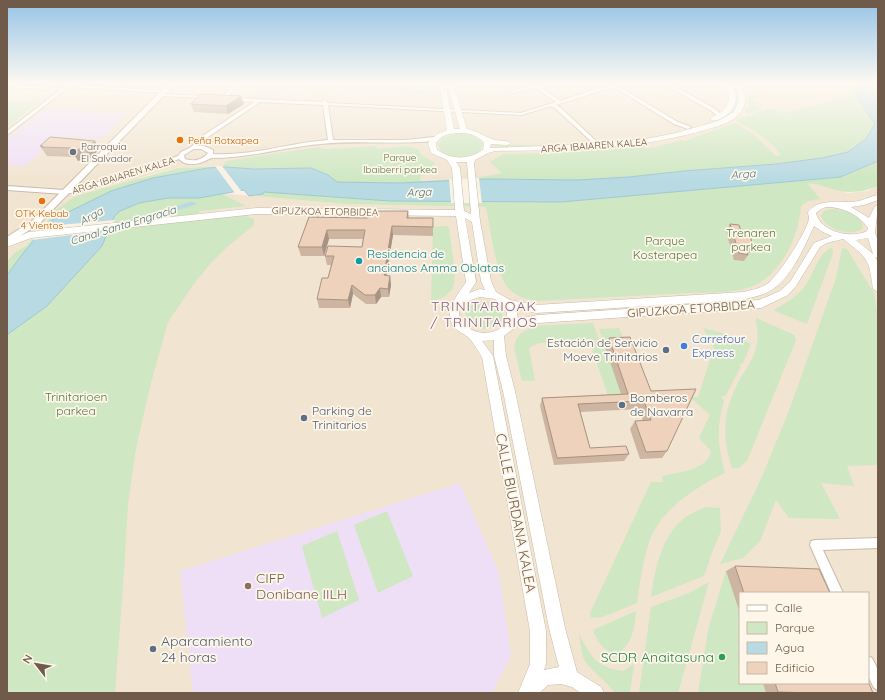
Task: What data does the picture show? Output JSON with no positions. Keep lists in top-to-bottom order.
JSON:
{
  "streets": {
    "street": ["ARGA IBAIAREN KALEA", "GIPUZKOA ETORBIDEA", "CALLE BIURDANA KALEA"]
  },
  "crossings": [
    ["GIPUZKOA ETORBIDEA", "CALLE BIURDANA KALEA"]
  ],
  "districts": ["TRINITARIOAK / TRINITARIOS"],
  "water": ["Arga", "Canal Santa Engracia"],
  "parks": [
    "Parque Ibaiberri parkea",
    "Trenaren parkea",
    "Parque Kosterapea",
    "Trinitarioen parkea"
  ],
  "places": [
    "Peña Rotxapea",
    "Parroquia El Salvador",
    "OTK Kebab 4 Vientos",
    "Residencia de ancianos Amma Oblatas",
    "Carrefour Express",
    "Estación de Servicio Moeve Trinitarios",
    "Bomberos de Navarra",
    "Parking de Trinitarios",
    "CIFP Donibane IILH",
    "Aparcamiento 24 horas",
    "SCDR Anaitasuna"
  ],
  "legend": [
    "Calle",
    "Parque",
    "Agua",
    "Edificio"
  ],
  "north": "top left"
}
